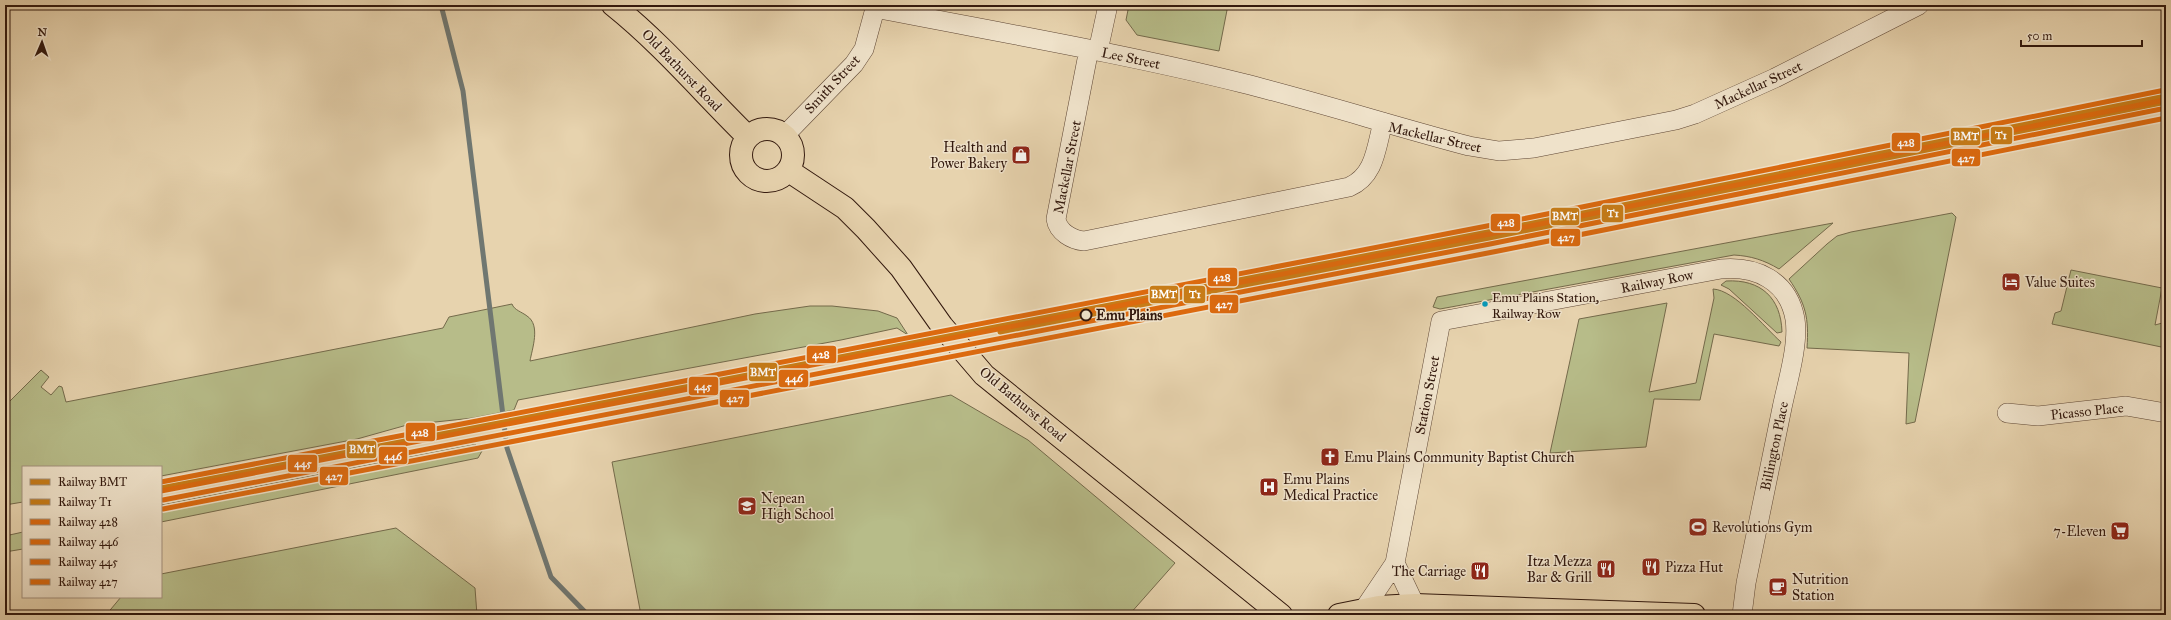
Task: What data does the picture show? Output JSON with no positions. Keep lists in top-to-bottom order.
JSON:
{
  "streets": {
    "main road": ["Old Bathurst Road"],
    "street": [
      "Lee Street",
      "Smith Street",
      "Mackellar Street",
      "Railway Row",
      "Station Street",
      "Picasso Place",
      "Billington Place"
    ]
  },
  "crossings": [
    ["Lee Street", "Smith Street"],
    ["Lee Street", "Mackellar Street"],
    ["Old Bathurst Road", "Smith Street"],
    ["Railway Row", "Station Street"],
    ["Railway Row", "Billington Place"]
  ],
  "places": {
    "shop": ["Health and Power Bakery"],
    "hotel": ["Value Suites"],
    "other": ["Emu Plains Station, Railway Row", "Emu Plains"],
    "church": ["Emu Plains Community Baptist Church"],
    "hospital": ["Emu Plains Medical Practice"],
    "school or university": ["Nepean High School"],
    "sports": ["Revolutions Gym"],
    "supermarket": ["7-Eleven"],
    "restaurant": ["Pizza Hut", "Itza Mezza Bar & Grill", "The Carriage"],
    "cafe": ["Nutrition Station"]
  },
  "lines": [
    "rail line 428",
    "rail line BMT",
    "rail line 445",
    "rail line T1",
    "rail line 446",
    "rail line 427"
  ],
  "legend": [
    "Railway BMT",
    "Railway T1",
    "Railway 428",
    "Railway 446",
    "Railway 445",
    "Railway 427"
  ],
  "scale_bar": "50 m",
  "north": "top"
}
